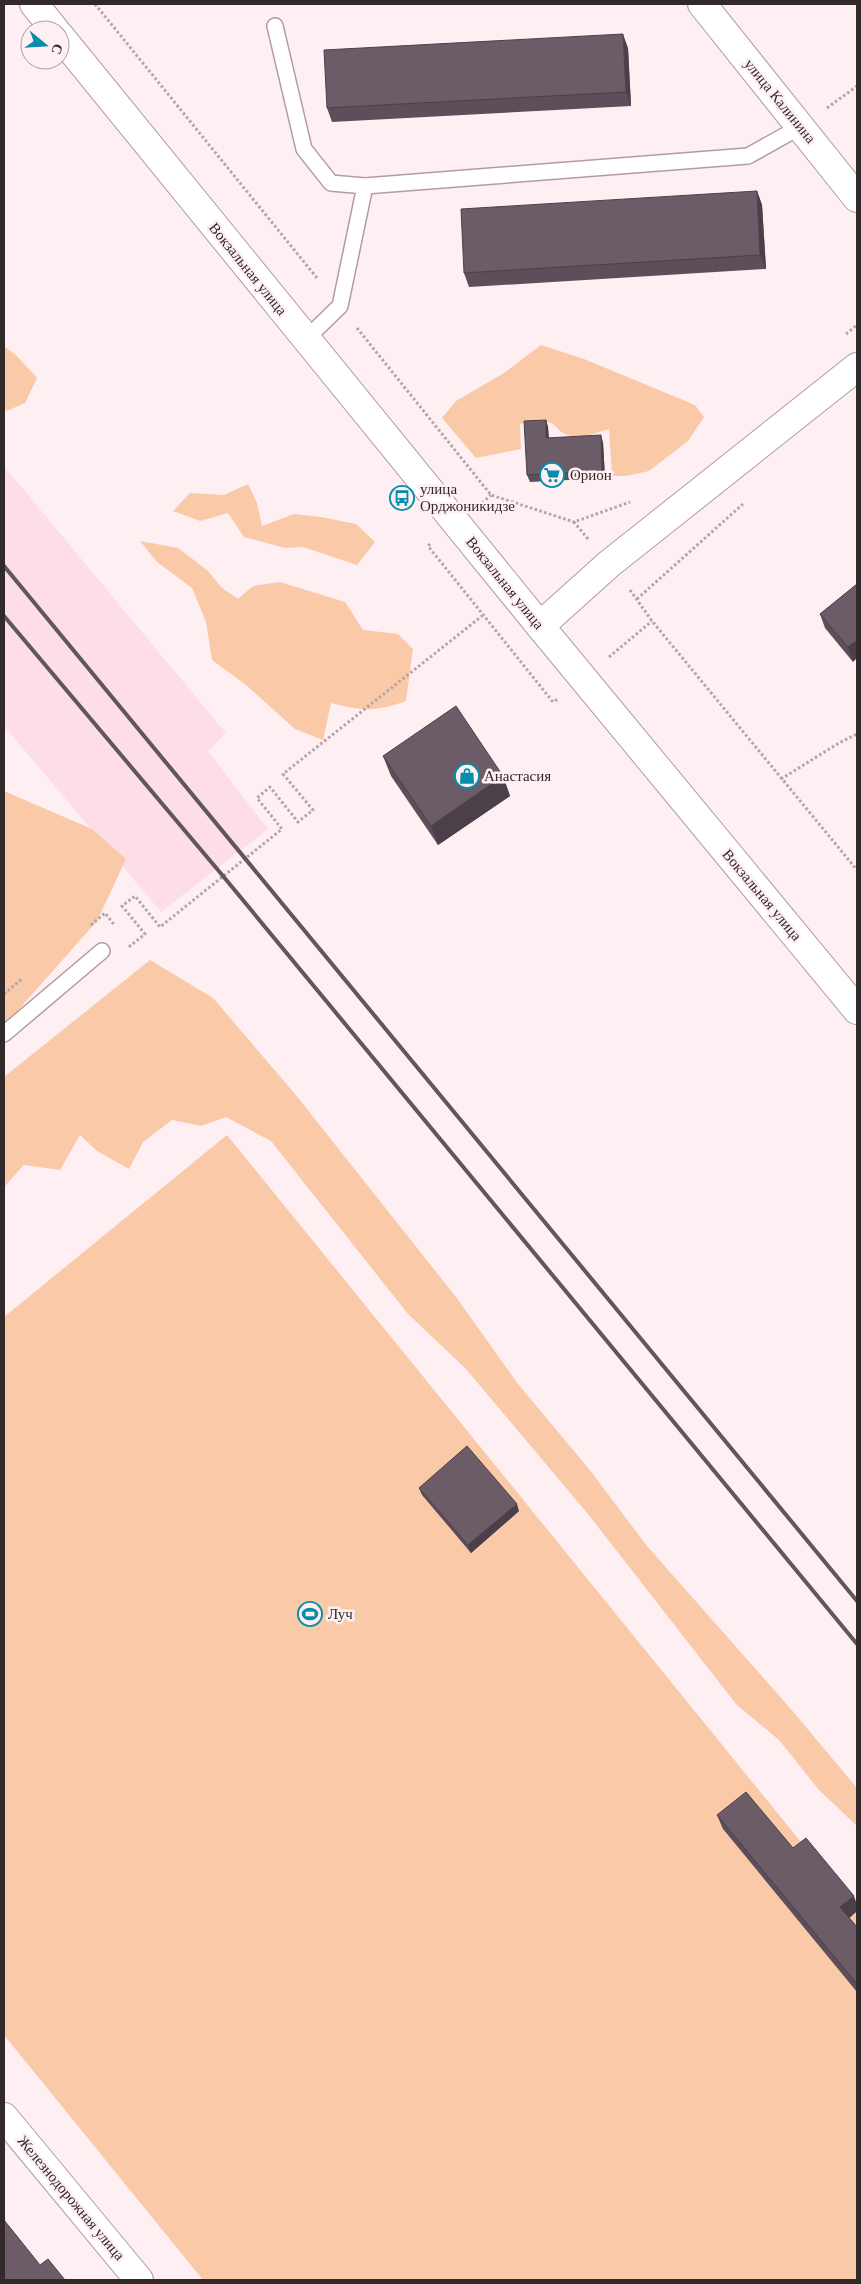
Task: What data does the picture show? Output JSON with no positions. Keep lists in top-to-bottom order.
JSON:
{
  "streets": {
    "street": ["улица Калинина", "Вокзальная улица", "Железнодорожная улица"]
  },
  "places": {
    "supermarket": ["Орион"],
    "bus stop": ["улица Орджоникидзе"],
    "shop": ["Анастасия"],
    "sports": ["Луч"]
  },
  "north": "right"
}
